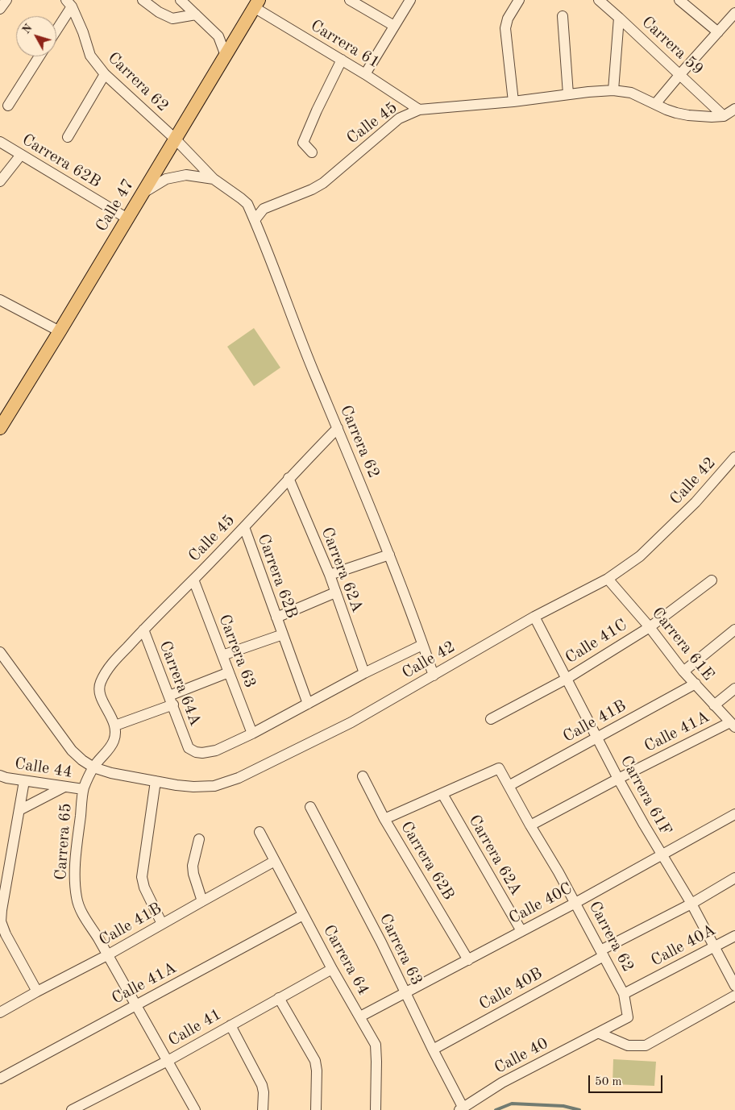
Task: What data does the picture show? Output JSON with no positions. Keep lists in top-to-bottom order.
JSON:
{
  "streets": {
    "main road": ["Calle 47"],
    "street": [
      "Carrera 61",
      "Carrera 59",
      "Carrera 62",
      "Calle 45",
      "Carrera 62B",
      "Calle 42",
      "Carrera 62A",
      "Calle 41C",
      "Carrera 61E",
      "Carrera 63",
      "Carrera 64A",
      "Calle 41B",
      "Calle 41A",
      "Calle 44",
      "Carrera 61F",
      "Carrera 65",
      "Calle 40C",
      "Calle 40A",
      "Carrera 64",
      "Calle 40B",
      "Calle 41",
      "Calle 40"
    ]
  },
  "crossings": [
    ["Carrera 61", "Calle 45"],
    ["Carrera 61", "Calle 47"],
    ["Carrera 59", "Calle 45"],
    ["Carrera 62", "Calle 45"],
    ["Carrera 62", "Calle 47"],
    ["Carrera 62", "Calle 42"],
    ["Carrera 62", "Carrera 62A"],
    ["Carrera 62", "Calle 41B"],
    ["Carrera 62", "Calle 41A"],
    ["Carrera 62", "Calle 40C"],
    ["Carrera 62", "Calle 40A"],
    ["Carrera 62", "Calle 40B"],
    ["Carrera 62", "Calle 40"],
    ["Calle 45", "Carrera 62B"],
    ["Calle 45", "Carrera 62A"],
    ["Calle 45", "Carrera 63"],
    ["Calle 45", "Carrera 64A"],
    ["Calle 45", "Carrera 65"],
    ["Carrera 62B", "Calle 47"],
    ["Carrera 62B", "Calle 42"],
    ["Carrera 62B", "Calle 40C"],
    ["Calle 42", "Carrera 62A"],
    ["Calle 42", "Carrera 61E"],
    ["Calle 42", "Carrera 63"],
    ["Calle 42", "Carrera 64A"],
    ["Calle 42", "Carrera 61F"],
    ["Calle 42", "Carrera 65"],
    ["Carrera 62A", "Calle 40C"],
    ["Calle 41C", "Carrera 61E"],
    ["Calle 41C", "Carrera 61F"],
    ["Carrera 61E", "Calle 41B"],
    ["Carrera 61E", "Calle 41A"],
    ["Carrera 63", "Calle 40C"],
    ["Carrera 63", "Calle 40B"],
    ["Carrera 63", "Calle 40"],
    ["Calle 41B", "Carrera 61F"],
    ["Calle 41B", "Carrera 65"],
    ["Calle 41B", "Carrera 64"],
    ["Calle 41A", "Carrera 61F"],
    ["Calle 41A", "Carrera 65"],
    ["Calle 41A", "Carrera 64"],
    ["Calle 44", "Carrera 65"],
    ["Carrera 61F", "Calle 40C"],
    ["Carrera 61F", "Calle 40A"],
    ["Carrera 61F", "Calle 40B"],
    ["Carrera 65", "Calle 41"],
    ["Calle 40C", "Carrera 64"],
    ["Carrera 64", "Calle 41"]
  ],
  "scale_bar": "50 m",
  "north": "top left"
}
